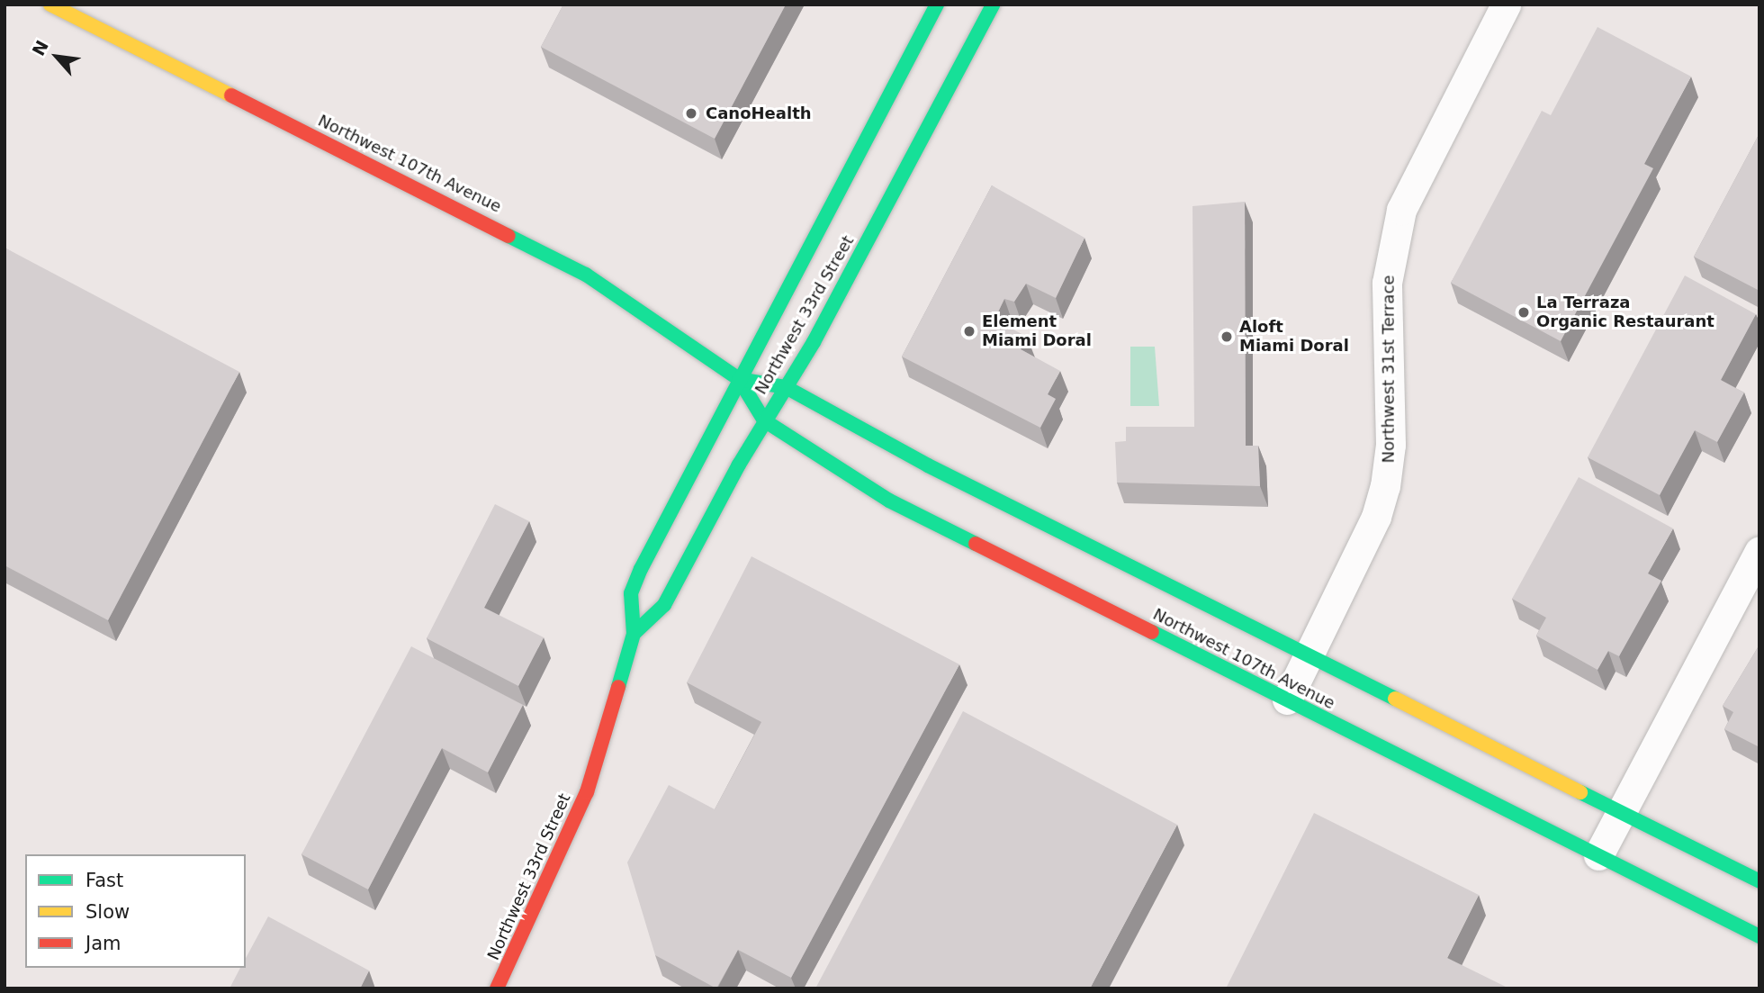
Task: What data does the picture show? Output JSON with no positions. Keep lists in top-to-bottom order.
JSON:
{
  "streets": {
    "main road": ["Northwest 107th Avenue", "Northwest 33rd Street"],
    "street": ["Northwest 31st Terrace"]
  },
  "crossings": [
    ["Northwest 107th Avenue", "Northwest 33rd Street"],
    ["Northwest 107th Avenue", "Northwest 31st Terrace"]
  ],
  "places": [
    "CanoHealth",
    "La Terraza Organic Restaurant",
    "Element Miami Doral",
    "Aloft Miami Doral"
  ],
  "legend": ["Fast", "Slow", "Jam"],
  "north": "top left"
}
